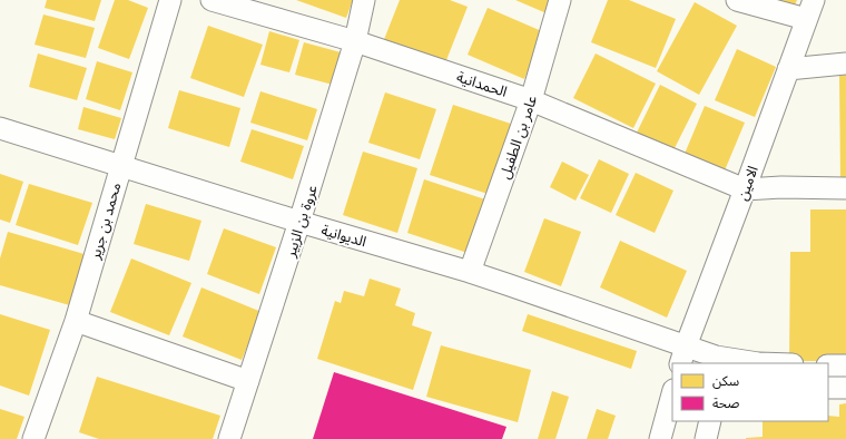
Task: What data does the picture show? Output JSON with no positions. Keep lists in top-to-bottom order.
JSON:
{
  "streets": {
    "street": [
      "الحمدانية",
      "عامر بن الطفيل",
      "الامين",
      "محمد بن جرير",
      "عروة بن الزبير",
      "الديوانية"
    ]
  },
  "crossings": [
    ["الحمدانية", "عامر بن الطفيل"],
    ["الحمدانية", "الامين"],
    ["الحمدانية", "عروة بن الزبير"],
    ["عامر بن الطفيل", "الديوانية"],
    ["الامين", "الديوانية"],
    ["محمد بن جرير", "الديوانية"],
    ["عروة بن الزبير", "الديوانية"]
  ],
  "legend": ["سكن", "صحة"]
}
